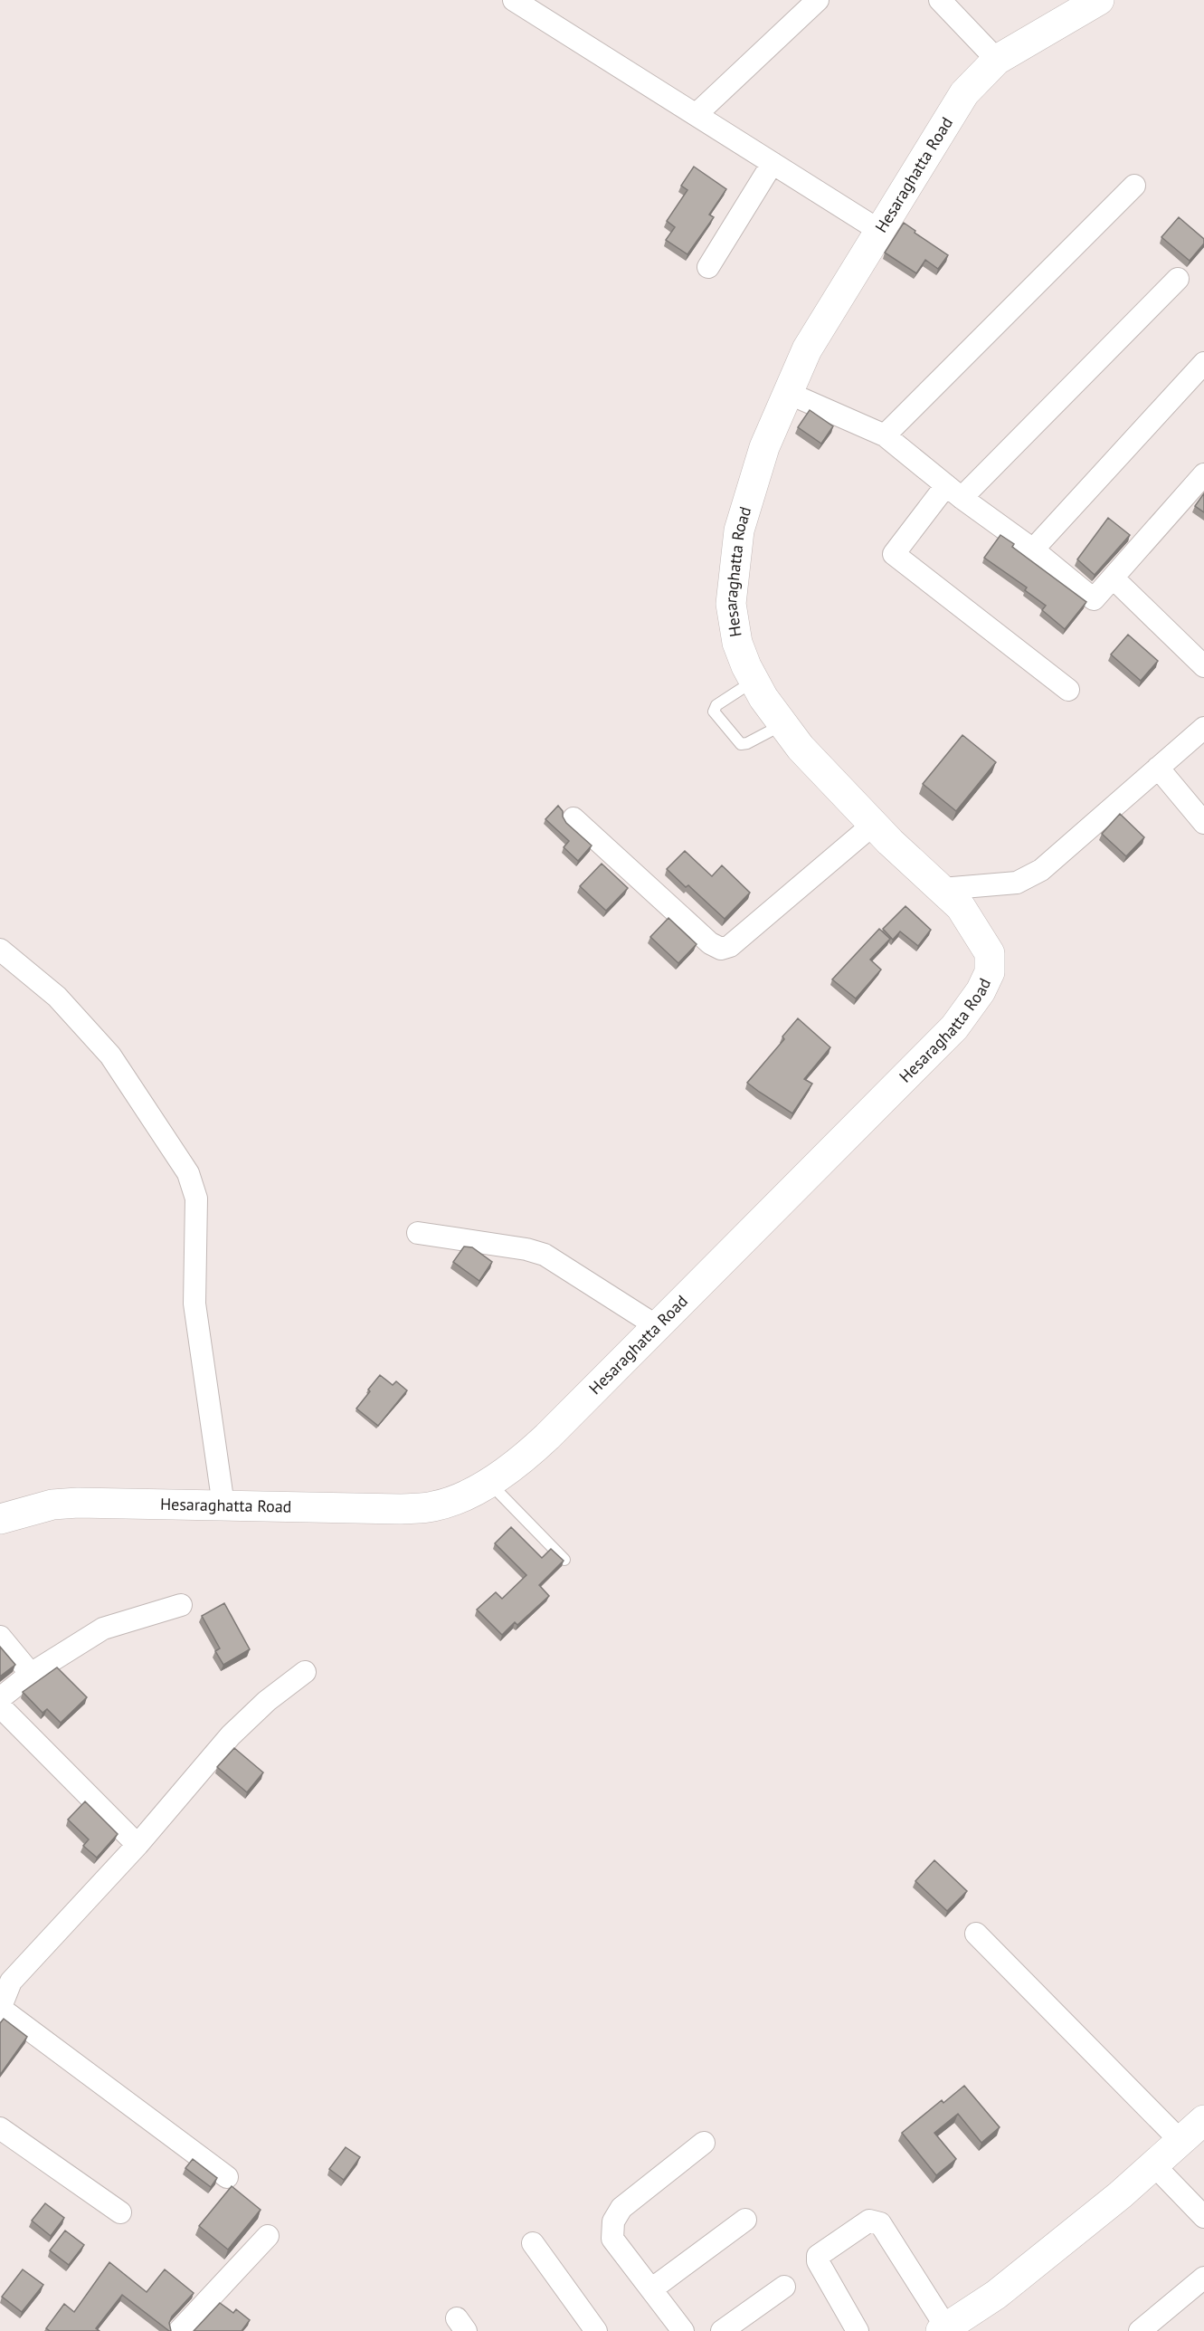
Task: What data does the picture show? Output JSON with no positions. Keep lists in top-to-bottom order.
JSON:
{
  "streets": {
    "main road": ["Hesaraghatta Road"]
  }
}
